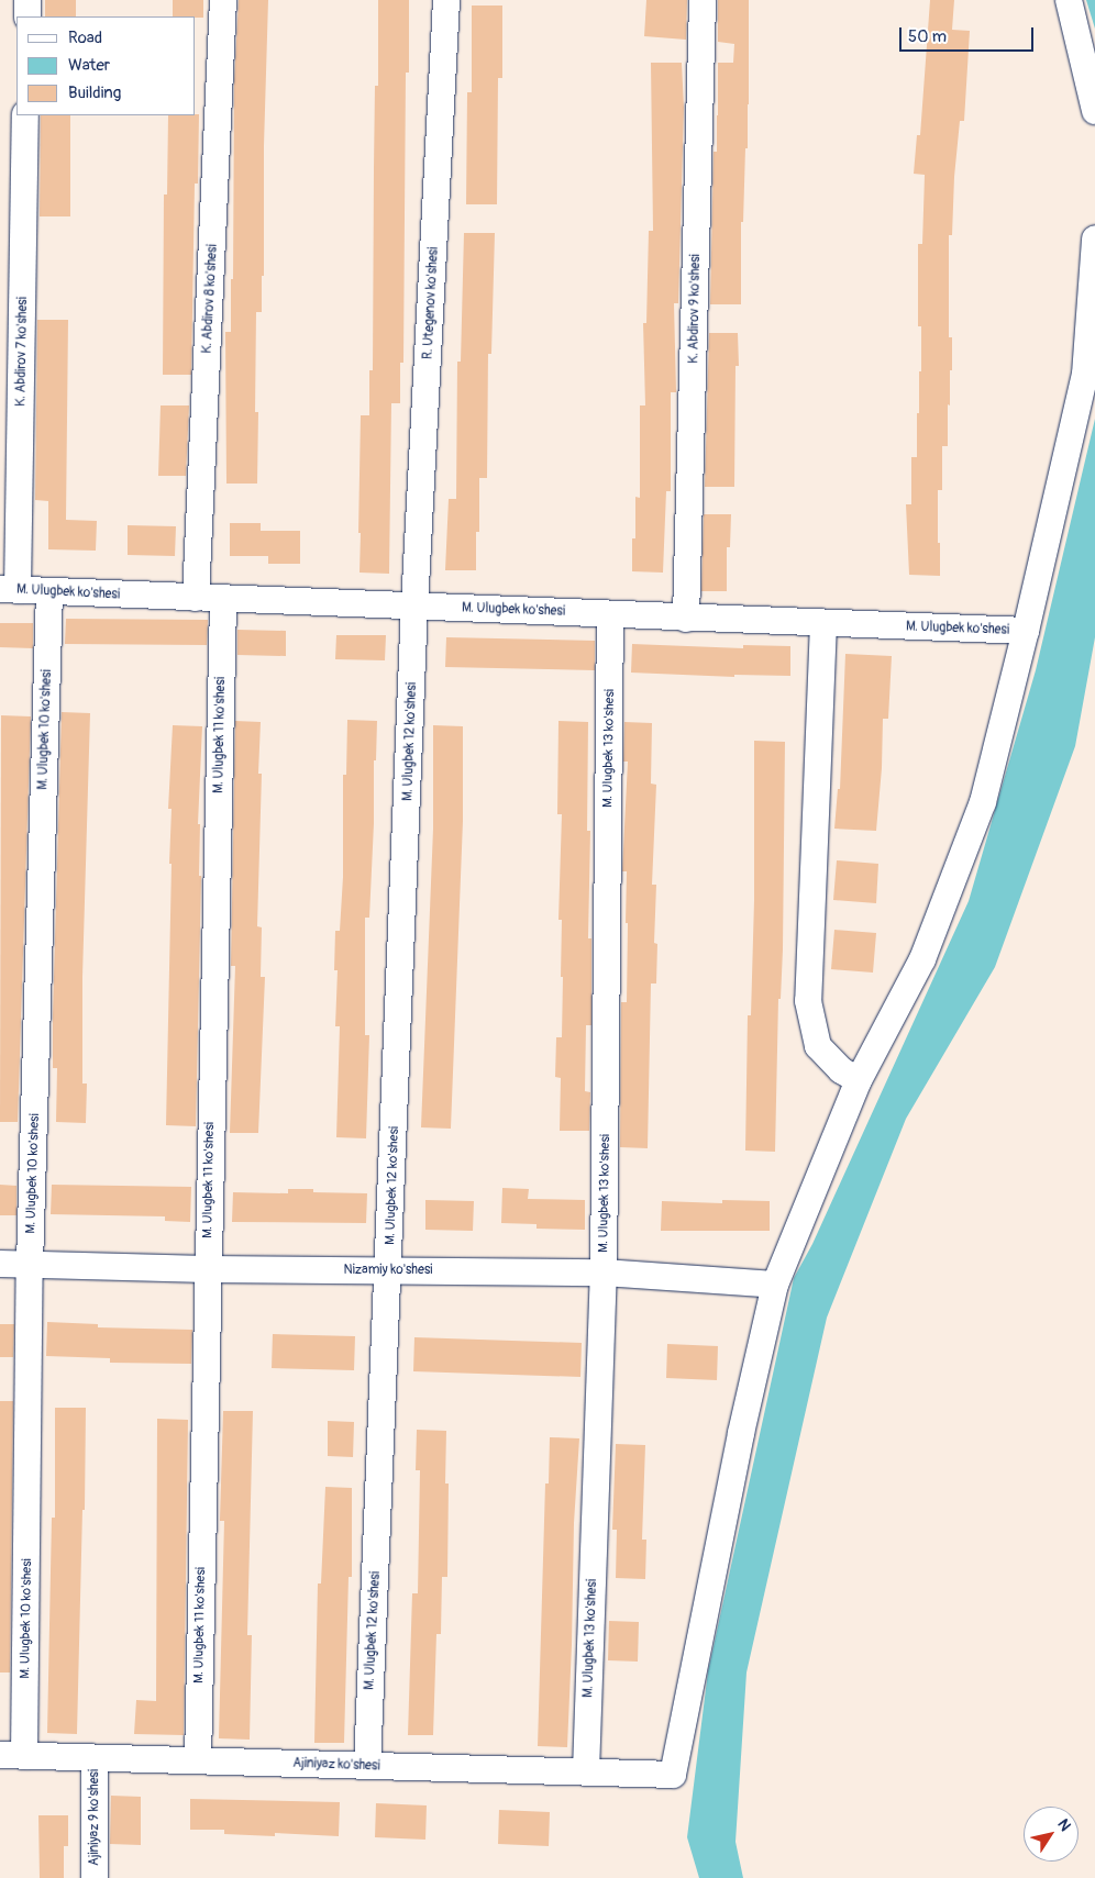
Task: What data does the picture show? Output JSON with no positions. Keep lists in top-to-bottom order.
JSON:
{
  "streets": {
    "street": [
      "K. Abdirov 8 ko'shesi",
      "R. Utegenov ko'shesi",
      "K. Abdirov 9 ko'shesi",
      "K. Abdirov 7 ko'shesi",
      "M. Ulugbek ko'shesi",
      "M. Ulugbek 10 ko'shesi",
      "M. Ulugbek 11 ko'shesi",
      "M. Ulugbek 12 ko'shesi",
      "M. Ulugbek 13 ko'shesi",
      "Nizamiy ko'shesi",
      "Ajiniyaz ko'shesi",
      "Ajiniyaz 9 ko'shesi"
    ]
  },
  "crossings": [
    ["K. Abdirov 8 ko'shesi", "M. Ulugbek ko'shesi"],
    ["R. Utegenov ko'shesi", "M. Ulugbek ko'shesi"],
    ["R. Utegenov ko'shesi", "M. Ulugbek 12 ko'shesi"],
    ["K. Abdirov 9 ko'shesi", "M. Ulugbek ko'shesi"],
    ["K. Abdirov 7 ko'shesi", "M. Ulugbek ko'shesi"],
    ["M. Ulugbek ko'shesi", "M. Ulugbek 10 ko'shesi"],
    ["M. Ulugbek ko'shesi", "M. Ulugbek 11 ko'shesi"],
    ["M. Ulugbek ko'shesi", "M. Ulugbek 12 ko'shesi"],
    ["M. Ulugbek ko'shesi", "M. Ulugbek 13 ko'shesi"],
    ["M. Ulugbek 10 ko'shesi", "Nizamiy ko'shesi"],
    ["M. Ulugbek 10 ko'shesi", "Ajiniyaz ko'shesi"],
    ["M. Ulugbek 11 ko'shesi", "Nizamiy ko'shesi"],
    ["M. Ulugbek 11 ko'shesi", "Ajiniyaz ko'shesi"],
    ["M. Ulugbek 12 ko'shesi", "Nizamiy ko'shesi"],
    ["M. Ulugbek 12 ko'shesi", "Ajiniyaz ko'shesi"],
    ["M. Ulugbek 13 ko'shesi", "Nizamiy ko'shesi"],
    ["M. Ulugbek 13 ko'shesi", "Ajiniyaz ko'shesi"],
    ["Nizamiy ko'shesi", "Ajiniyaz ko'shesi"],
    ["Ajiniyaz ko'shesi", "Ajiniyaz 9 ko'shesi"]
  ],
  "legend": ["Road", "Water", "Building"],
  "scale_bar": "50 m",
  "north": "top right"
}
